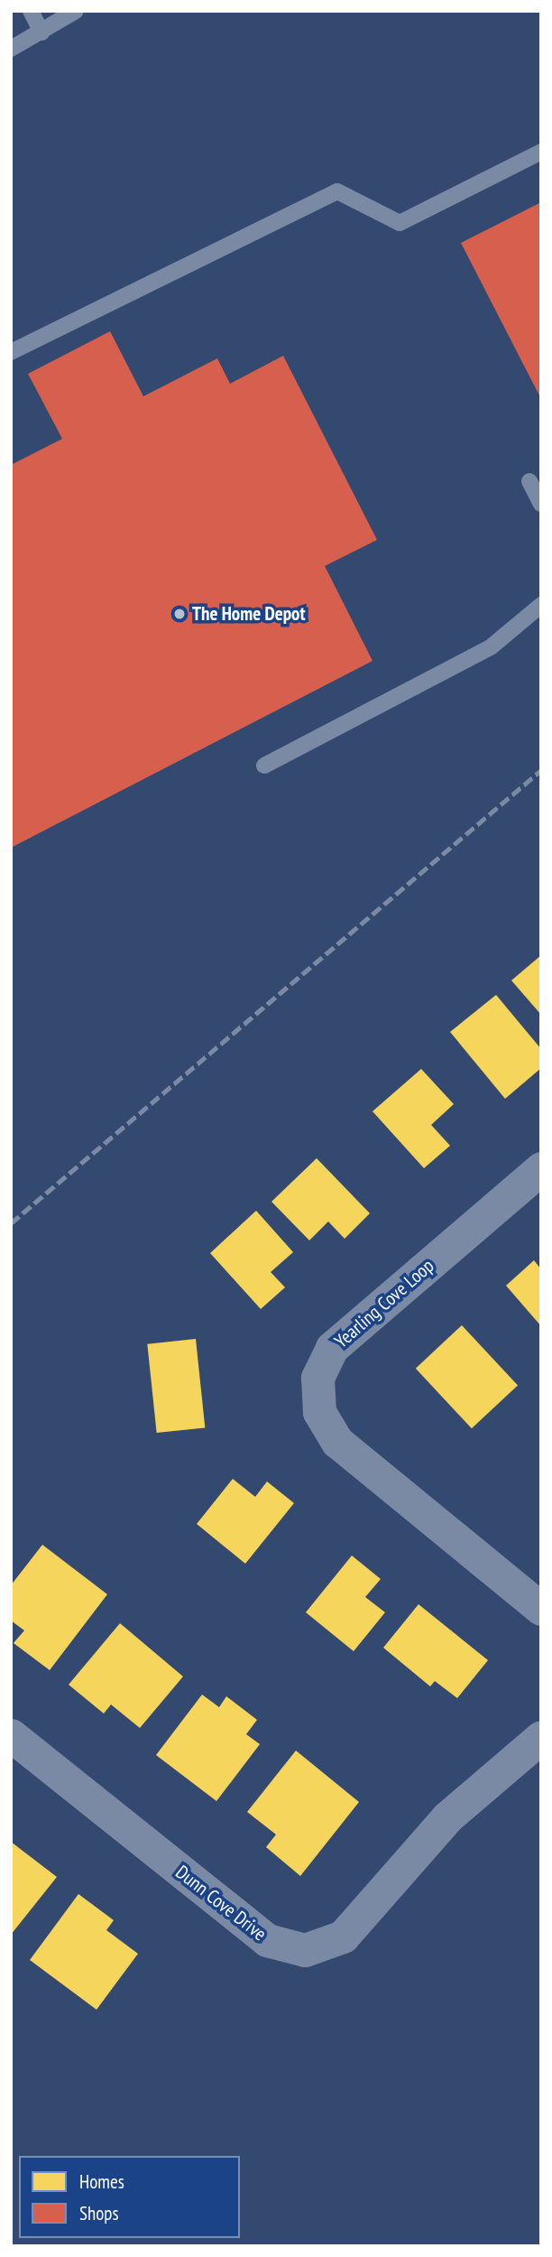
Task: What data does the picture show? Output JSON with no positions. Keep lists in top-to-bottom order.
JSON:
{
  "streets": {
    "street": ["Yearling Cove Loop", "Dunn Cove Drive"]
  },
  "places": ["The Home Depot"],
  "legend": ["Homes", "Shops"]
}
